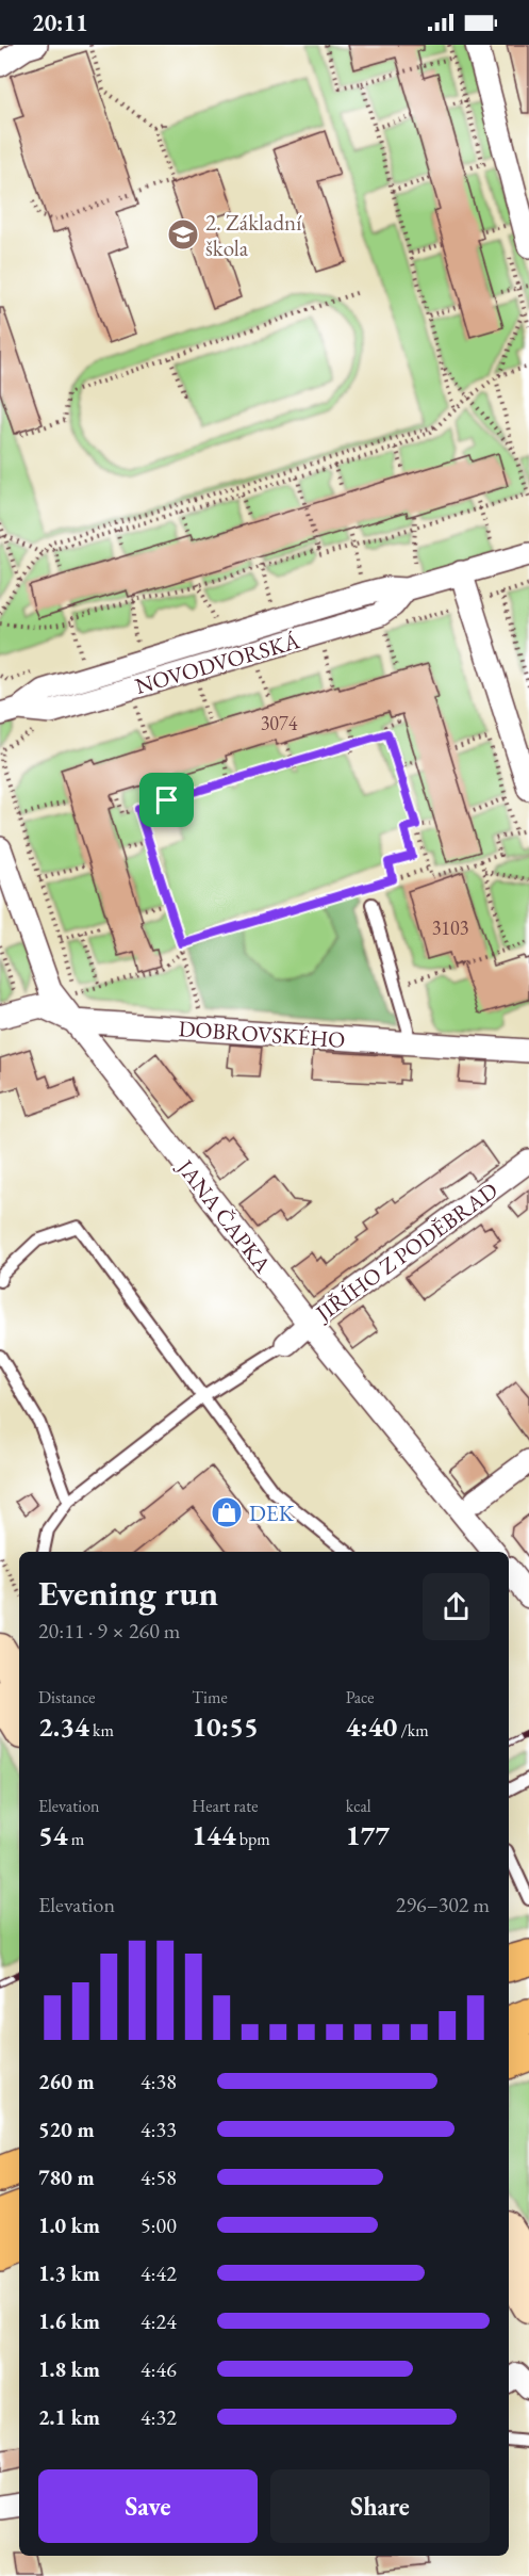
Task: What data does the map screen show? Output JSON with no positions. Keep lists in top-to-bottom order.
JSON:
{
  "streets": {
    "street": [
      "NOVODVORSKÁ",
      "DOBROVSKÉHO",
      "JANA ČAPKA",
      "JIŘÍHO Z PODĚBRAD"
    ]
  },
  "crossings": [
    ["DOBROVSKÉHO", "JANA ČAPKA"],
    ["JANA ČAPKA", "JIŘÍHO Z PODĚBRAD"]
  ],
  "places": {
    "school or university": ["2. Základní škola"],
    "shop": ["DEK"]
  },
  "house_numbers": ["3074", "3103"],
  "page": {
    "status": "20:11",
    "heading": ["Evening run", "20:11 · 9 × 260 m"],
    "stats": [
      ["Distance", "2.34 km"],
      ["Time", "10:55"],
      ["Pace", "4:40 /km"],
      ["Elevation", "54 m"],
      ["Heart rate", "144 bpm"],
      ["kcal", "177"]
    ],
    "chart": ["Elevation", "296–302 m"],
    "list": [
      {
        "name": "260 m",
        "note": "4:38"
      },
      {
        "name": "520 m",
        "note": "4:33"
      },
      {
        "name": "780 m",
        "note": "4:58"
      },
      {
        "name": "1.0 km",
        "note": "5:00"
      },
      {
        "name": "1.3 km",
        "note": "4:42"
      },
      {
        "name": "1.6 km",
        "note": "4:24"
      },
      {
        "name": "1.8 km",
        "note": "4:46"
      },
      {
        "name": "2.1 km",
        "note": "4:32"
      }
    ],
    "buttons": ["Save", "Share"]
  }
}
